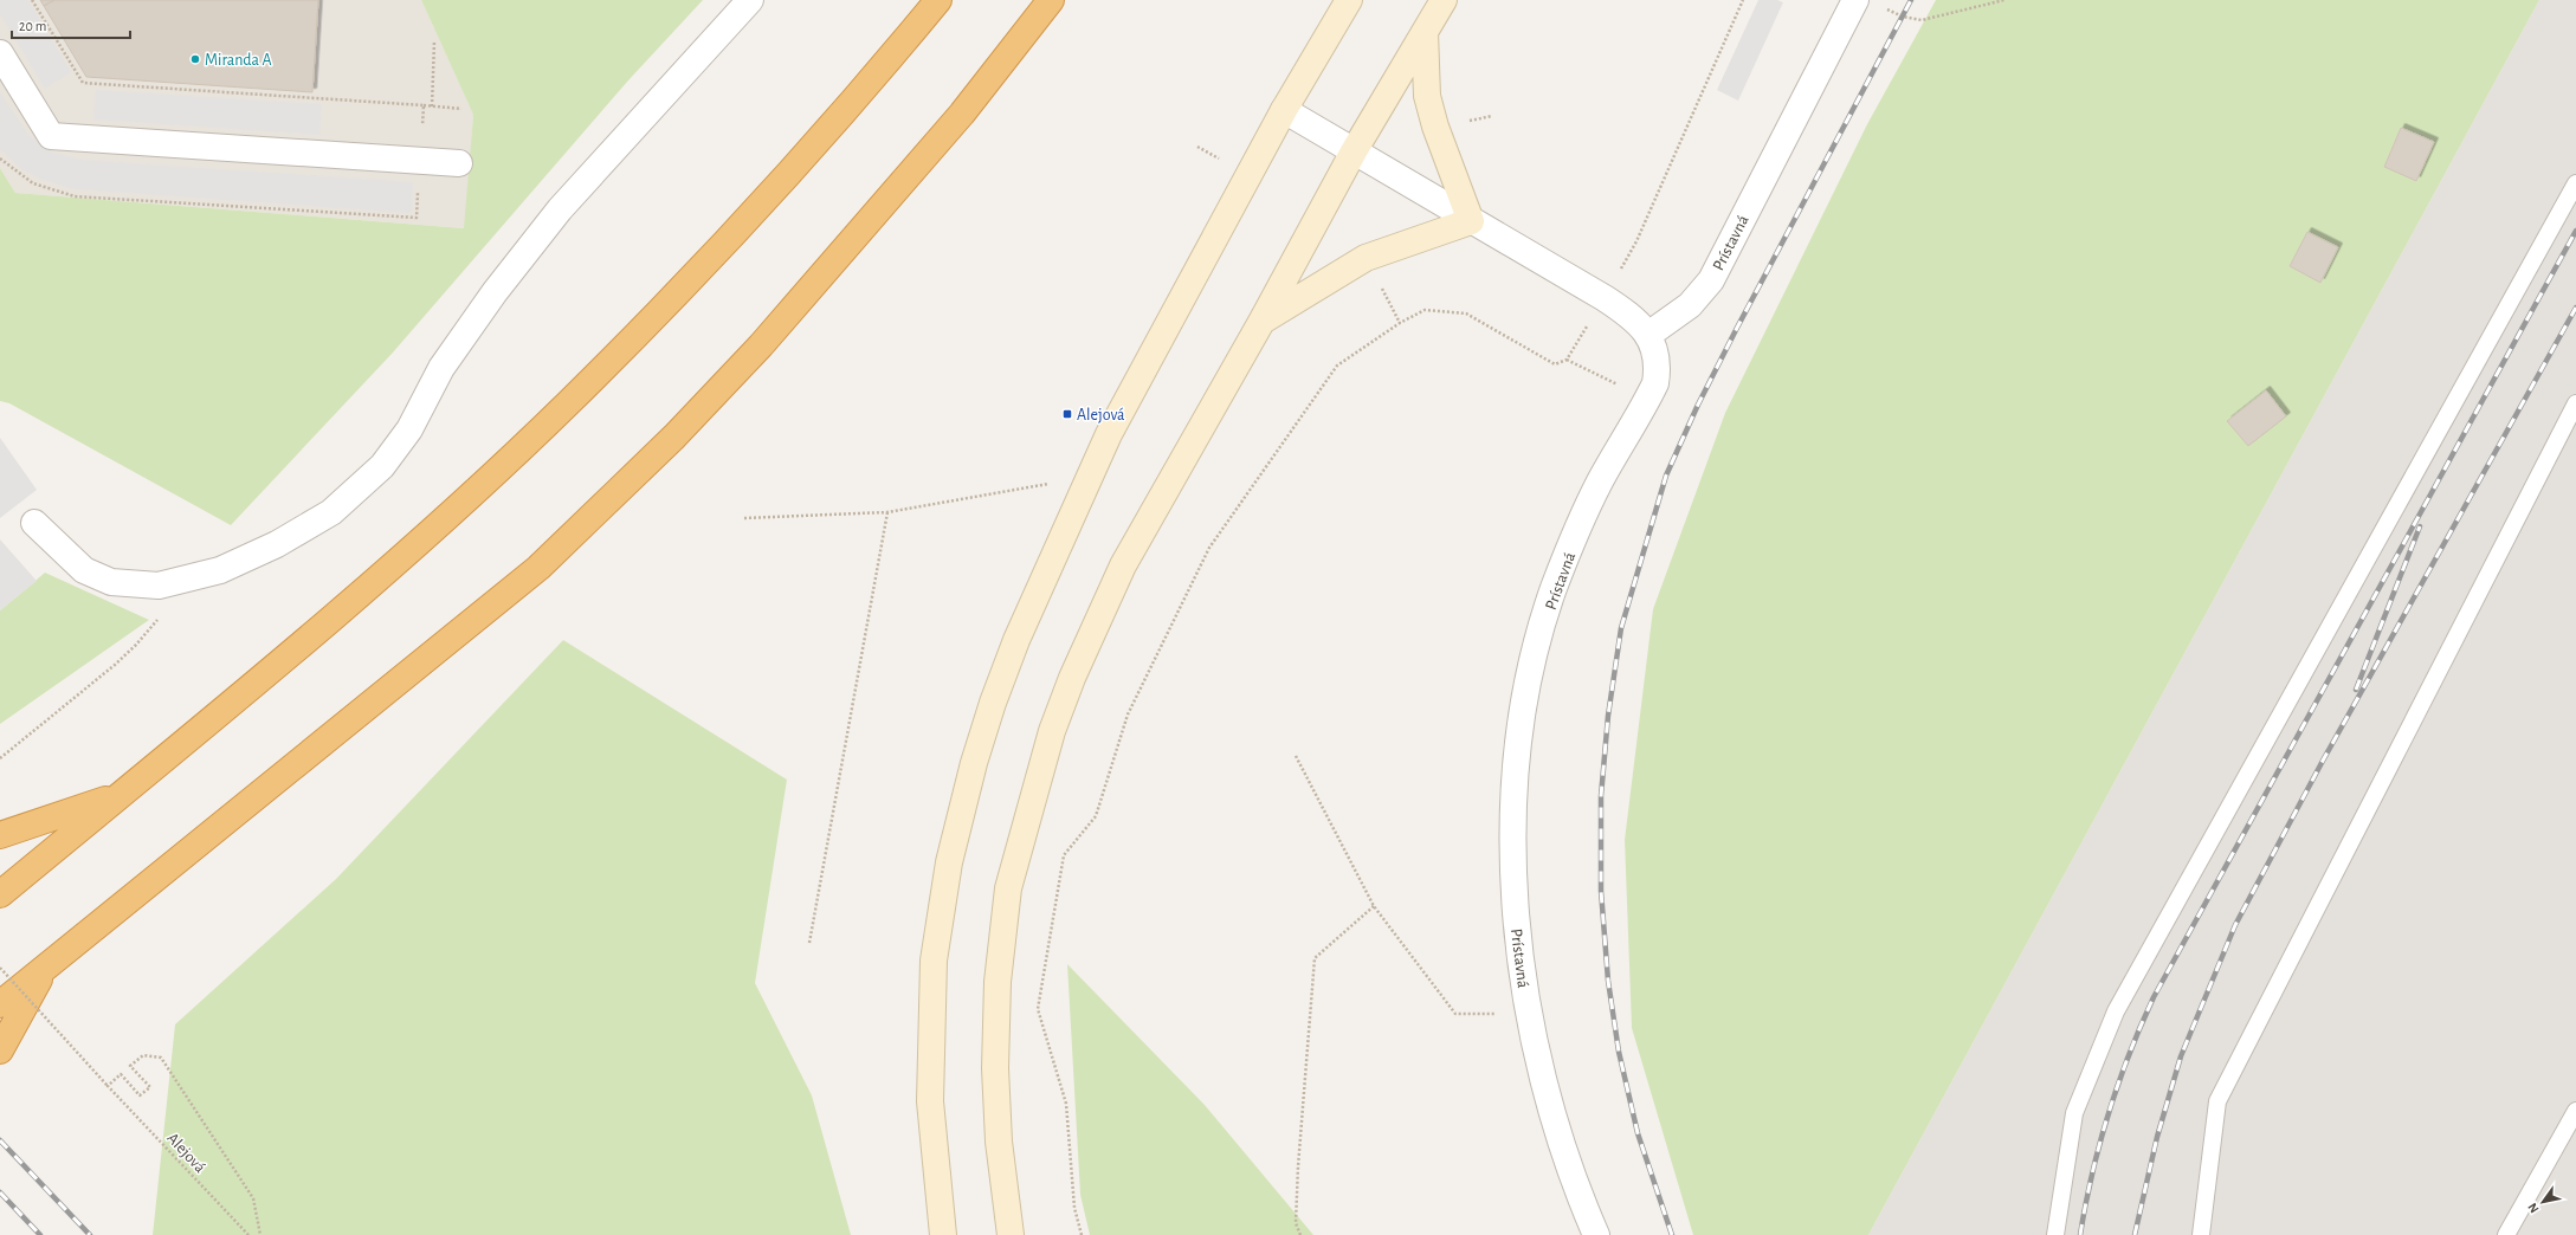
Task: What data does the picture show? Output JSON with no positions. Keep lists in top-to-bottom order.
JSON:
{
  "streets": {
    "street": ["Prístavná"],
    "path": ["Alejová"]
  },
  "places": {
    "other": ["Miranda A"],
    "transit": ["Alejová"]
  },
  "scale_bar": "20 m",
  "north": "bottom left"
}
